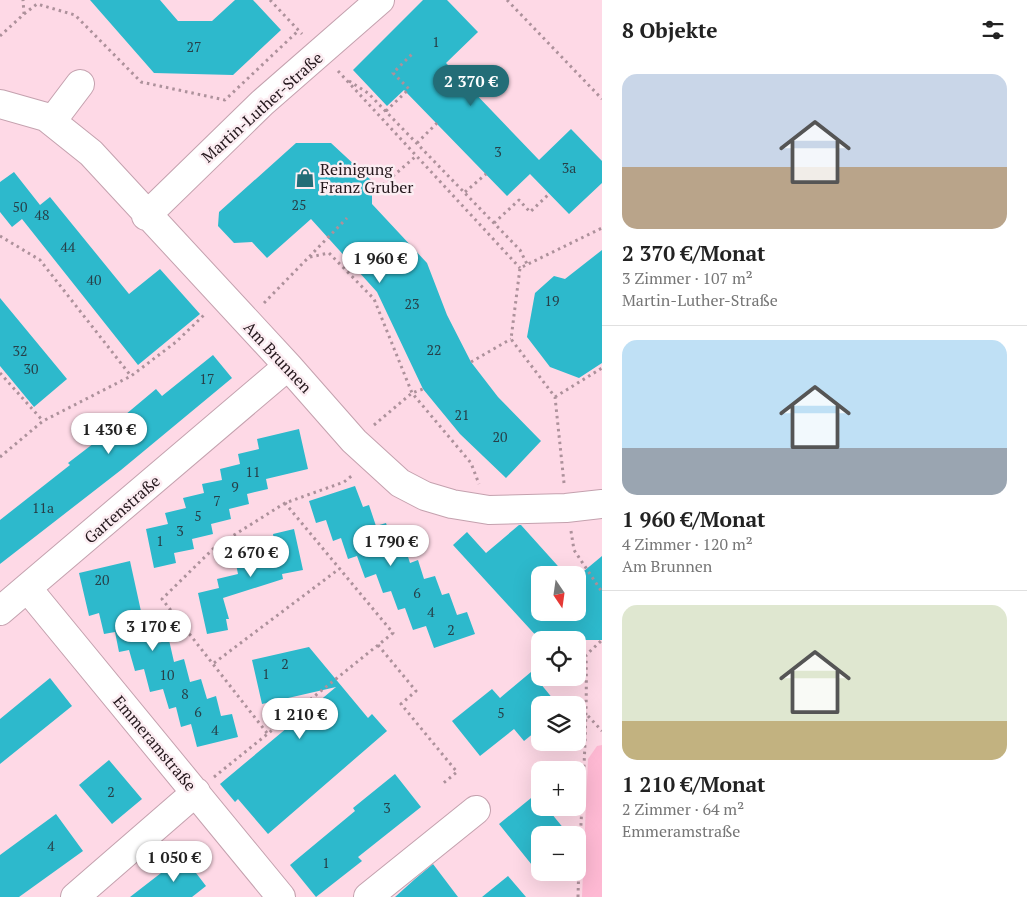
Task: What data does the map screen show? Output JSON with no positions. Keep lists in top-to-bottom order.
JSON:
{
  "streets": {
    "street": [
      "Martin-Luther-Straße",
      "Am Brunnen",
      "Gartenstraße",
      "Emmeramstraße"
    ]
  },
  "crossings": [
    ["Martin-Luther-Straße", "Am Brunnen"],
    ["Am Brunnen", "Gartenstraße"],
    ["Gartenstraße", "Emmeramstraße"]
  ],
  "places": {
    "shop": ["Reinigung Franz Gruber"]
  },
  "house_numbers": [
    "1",
    "27",
    "3",
    "3a",
    "25",
    "50",
    "48",
    "44",
    "40",
    "19",
    "23",
    "22",
    "32",
    "30",
    "17",
    "21",
    "20",
    "11",
    "9",
    "7",
    "11a",
    "5",
    "3",
    "1",
    "20",
    "6",
    "4",
    "2",
    "2",
    "1",
    "10",
    "8",
    "6",
    "5",
    "4",
    "2",
    "3",
    "4",
    "1"
  ],
  "north": "bottom",
  "page": {
    "heading": "8 Objekte",
    "list": [
      {
        "name": "2 370 €/Monat",
        "note": "3 Zimmer · 107 m² · Martin-Luther-Straße"
      },
      {
        "name": "1 960 €/Monat",
        "note": "4 Zimmer · 120 m² · Am Brunnen"
      },
      {
        "name": "1 210 €/Monat",
        "note": "2 Zimmer · 64 m² · Emmeramstraße"
      }
    ],
    "price": [
      "2 370 €",
      "1 960 €",
      "1 430 €",
      "1 790 €",
      "2 670 €",
      "3 170 €",
      "1 210 €",
      "1 050 €"
    ],
    "map_buttons": ["+", "−"]
  }
}
